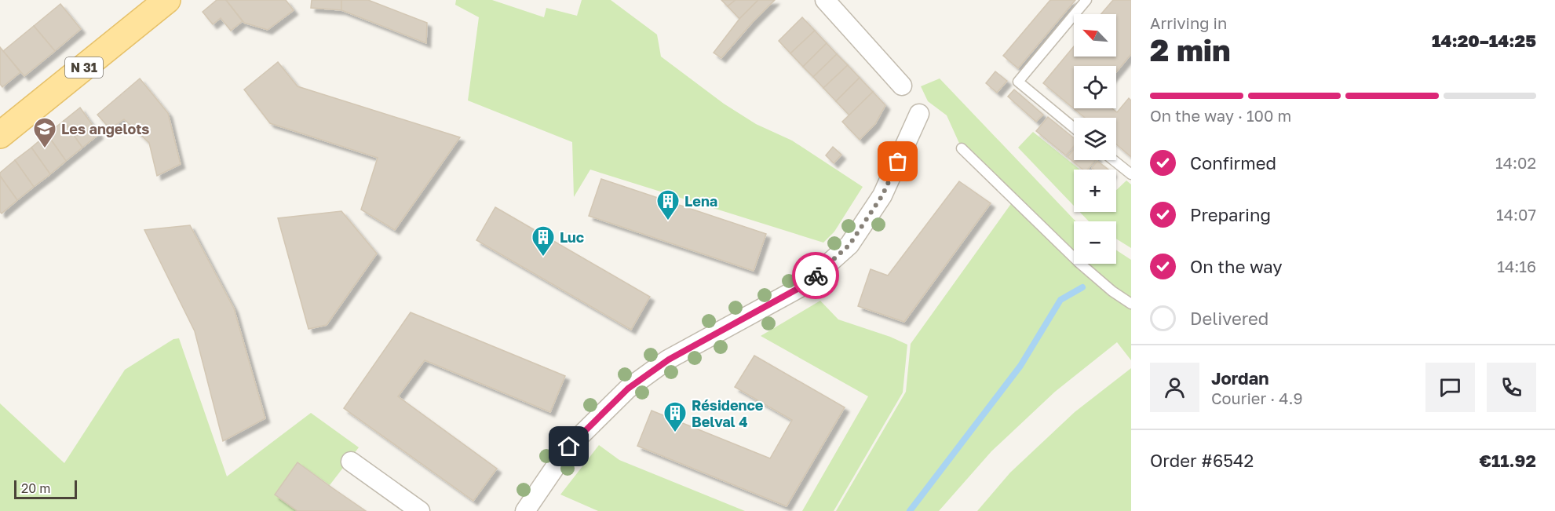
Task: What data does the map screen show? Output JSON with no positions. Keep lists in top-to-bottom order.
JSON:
{
  "streets": {
    "main road": ["N 31"]
  },
  "places": {
    "school or university": ["Les angelots"],
    "building": ["Lena", "Luc", "Résidence Belval 4"]
  },
  "scale_bar": "20 m",
  "north": "top left",
  "page": {
    "heading": ["2 min", "Arriving in", "14:20–14:25"],
    "panel": [
      "Jordan",
      "Courier · 4.9",
      "Order #6542",
      "€11.92"
    ],
    "map_buttons": ["+", "−"],
    "bar": "On the way · 100 m",
    "list": [
      ["Confirmed", "14:02"],
      ["Preparing", "14:07"],
      ["On the way", "14:16"],
      "Delivered"
    ],
    "scale": "20 m"
  }
}
